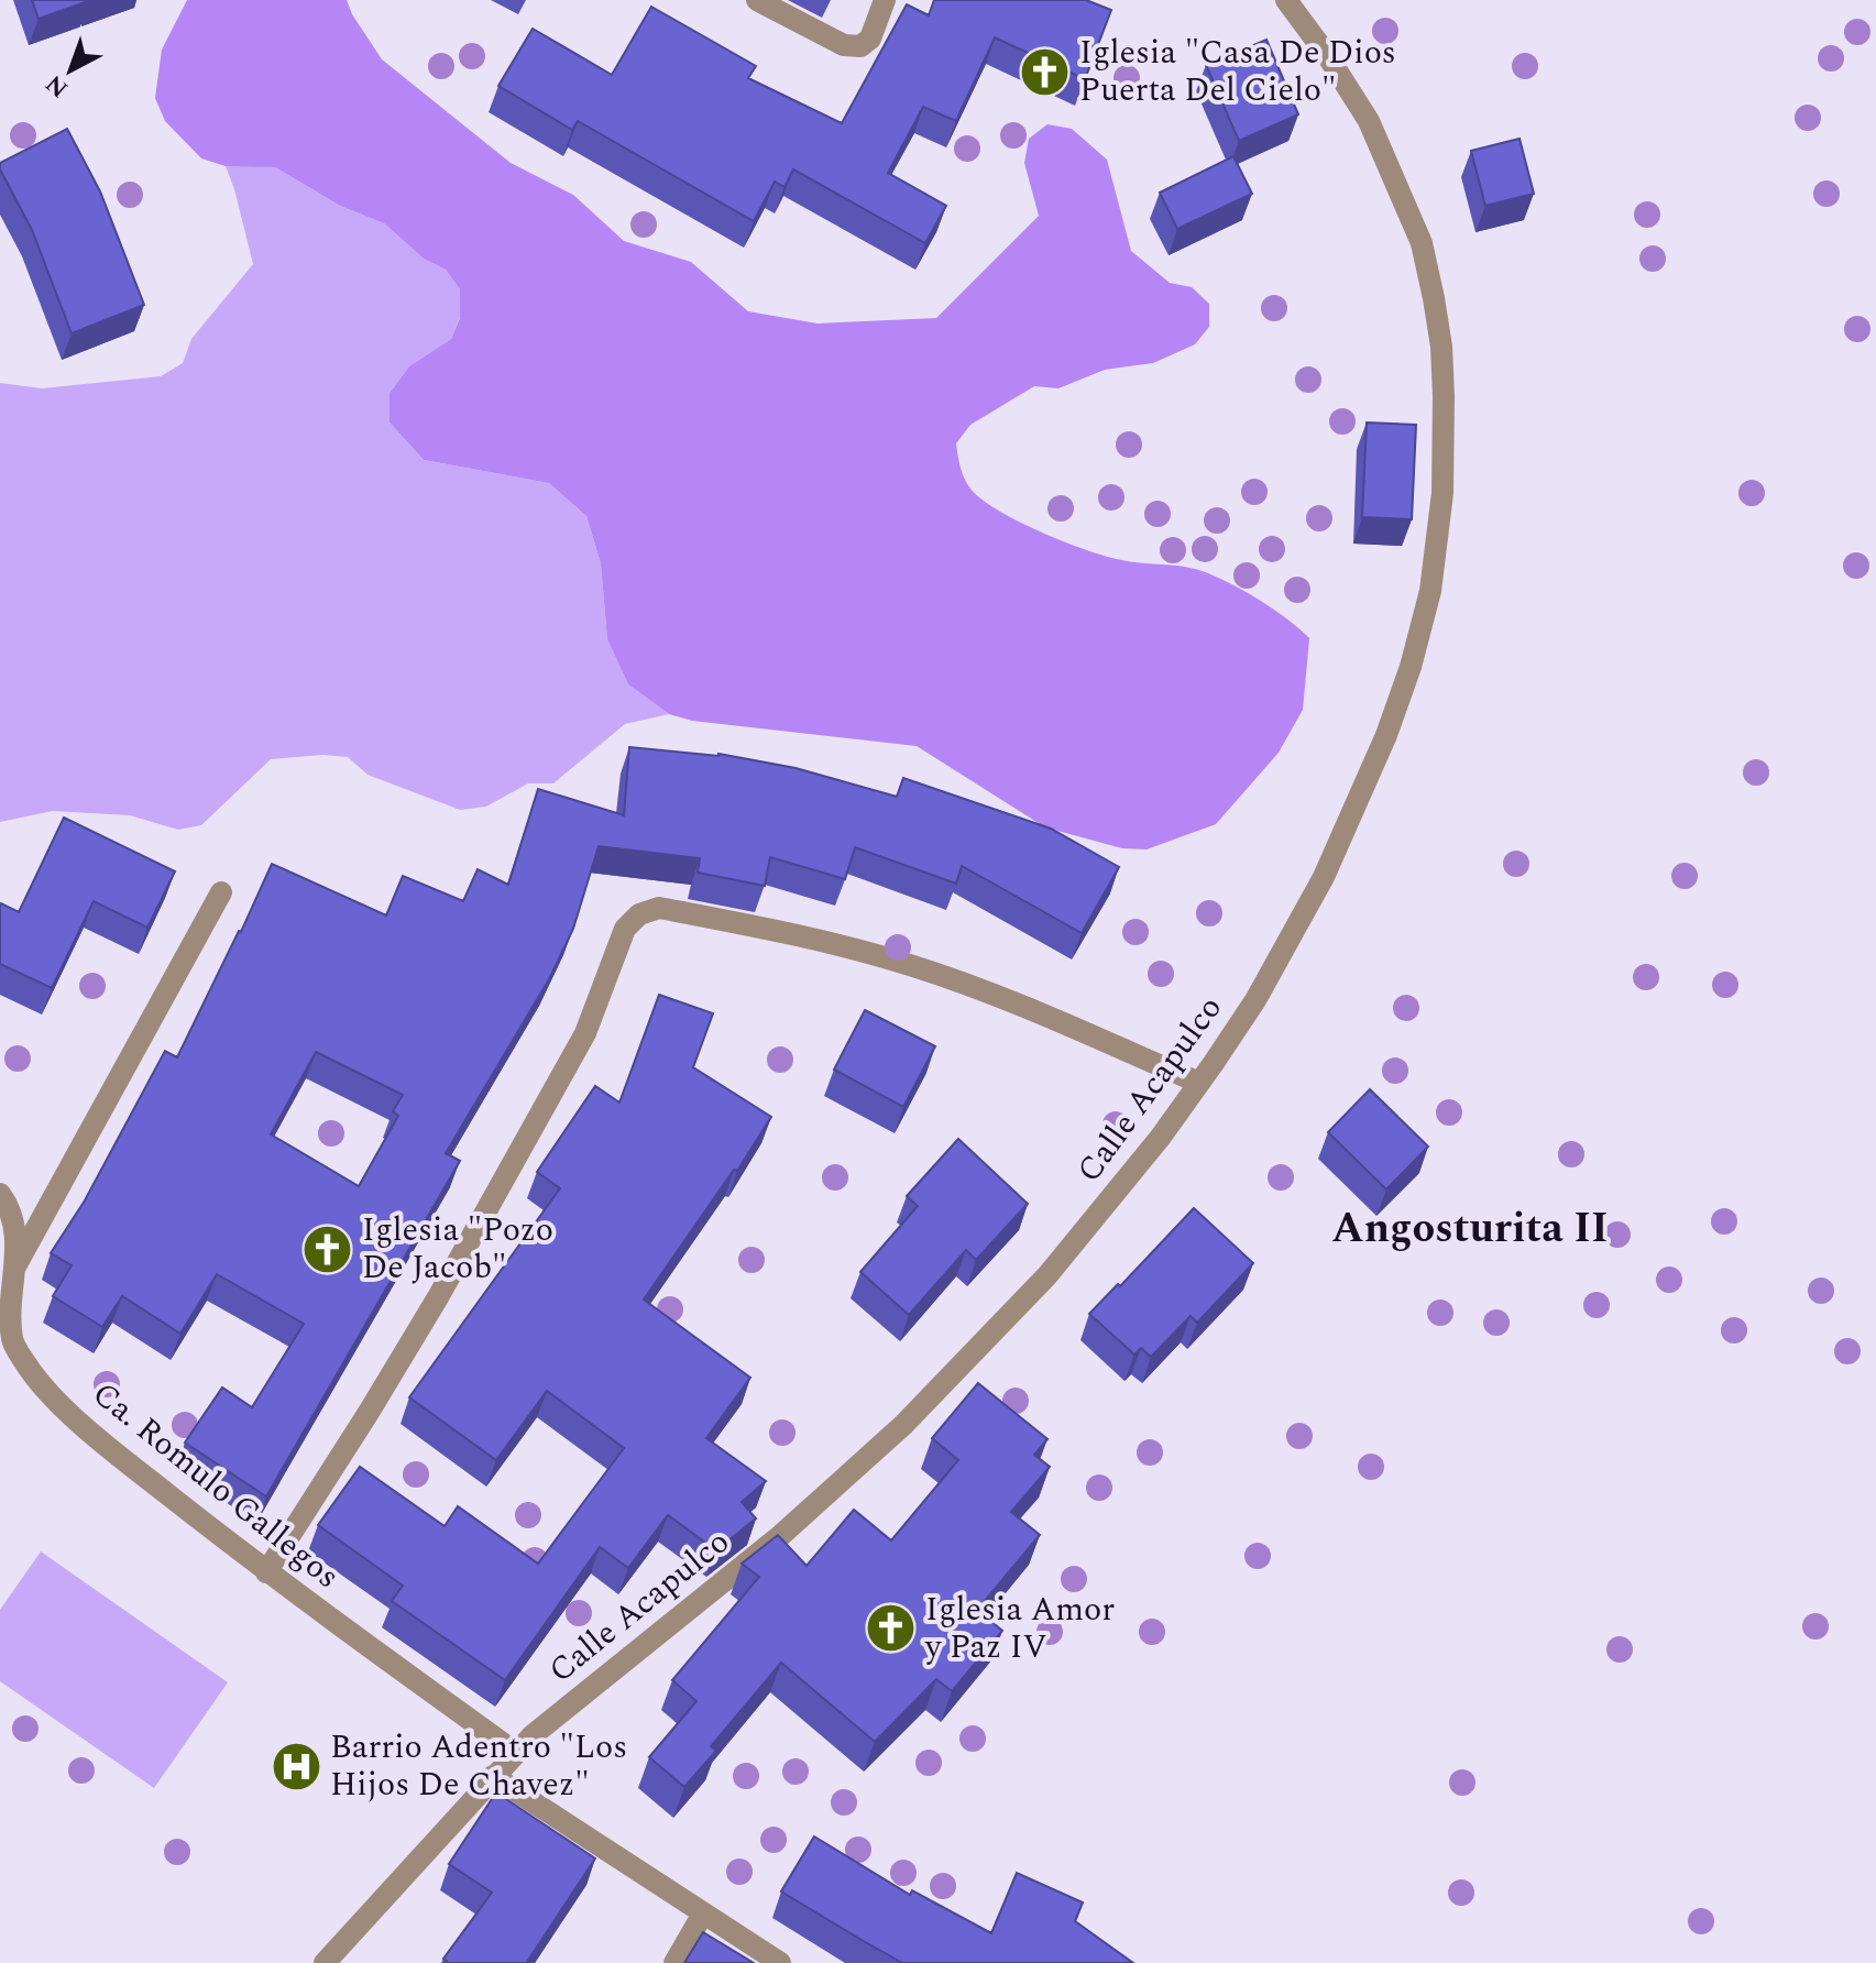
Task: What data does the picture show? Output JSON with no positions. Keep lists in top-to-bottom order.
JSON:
{
  "streets": {
    "street": ["Calle Acapulco", "Ca. Romulo Gallegos"]
  },
  "crossings": [
    ["Calle Acapulco", "Ca. Romulo Gallegos"]
  ],
  "districts": ["Angosturita II"],
  "places": {
    "church": ["Iglesia \"Casa De Dios Puerta Del Cielo\"", "Iglesia \"Pozo De Jacob\"", "Iglesia Amor y Paz IV"],
    "hospital": ["Barrio Adentro \"Los Hijos De Chavez\""]
  },
  "north": "bottom left"
}
